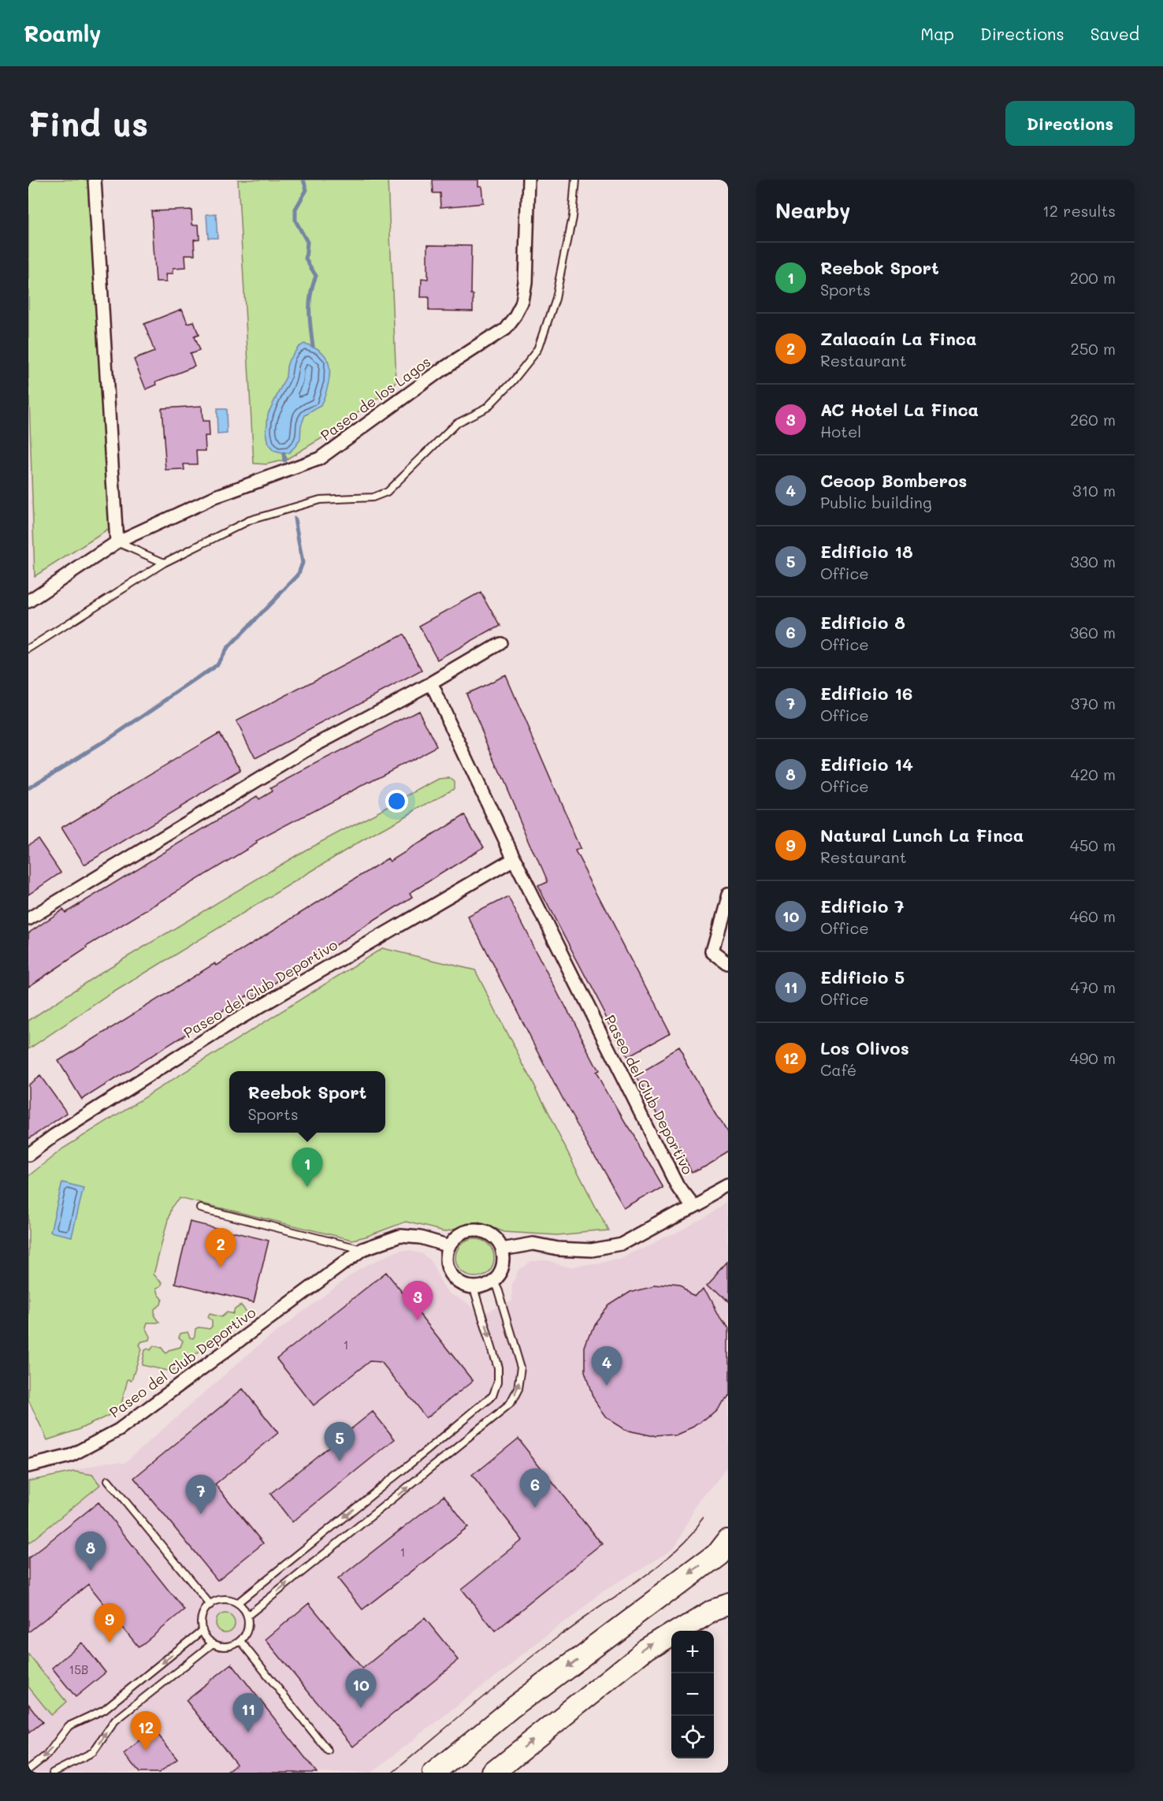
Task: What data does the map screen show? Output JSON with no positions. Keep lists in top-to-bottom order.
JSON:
{
  "streets": {
    "street": ["Paseo de los Lagos", "Paseo del Club Deportivo"]
  },
  "house_numbers": ["1", "1", "15B"],
  "page": {
    "header": "Roamly",
    "nav": ["Map", "Directions", "Saved"],
    "buttons": "Directions",
    "title": "Find us",
    "heading": ["Nearby", "12 results"],
    "list": [
      {
        "mark": "1",
        "name": "Reebok Sport",
        "note": "Sports",
        "value": "200 m"
      },
      {
        "mark": "2",
        "name": "Zalacaín La Finca",
        "note": "Restaurant",
        "value": "250 m"
      },
      {
        "mark": "3",
        "name": "AC Hotel La Finca",
        "note": "Hotel",
        "value": "260 m"
      },
      {
        "mark": "4",
        "name": "Cecop Bomberos",
        "note": "Public building",
        "value": "310 m"
      },
      {
        "mark": "5",
        "name": "Edificio 18",
        "note": "Office",
        "value": "330 m"
      },
      {
        "mark": "6",
        "name": "Edificio 8",
        "note": "Office",
        "value": "360 m"
      },
      {
        "mark": "7",
        "name": "Edificio 16",
        "note": "Office",
        "value": "370 m"
      },
      {
        "mark": "8",
        "name": "Edificio 14",
        "note": "Office",
        "value": "420 m"
      },
      {
        "mark": "9",
        "name": "Natural Lunch La Finca",
        "note": "Restaurant",
        "value": "450 m"
      },
      {
        "mark": "10",
        "name": "Edificio 7",
        "note": "Office",
        "value": "460 m"
      },
      {
        "mark": "11",
        "name": "Edificio 5",
        "note": "Office",
        "value": "470 m"
      },
      {
        "mark": "12",
        "name": "Los Olivos",
        "note": "Café",
        "value": "490 m"
      }
    ],
    "popup": ["Reebok Sport", "Sports"],
    "pins": [
      "1",
      "2",
      "3",
      "4",
      "5",
      "6",
      "7",
      "8",
      "9",
      "10",
      "11",
      "12"
    ],
    "map_buttons": ["+", "−"]
  }
}
